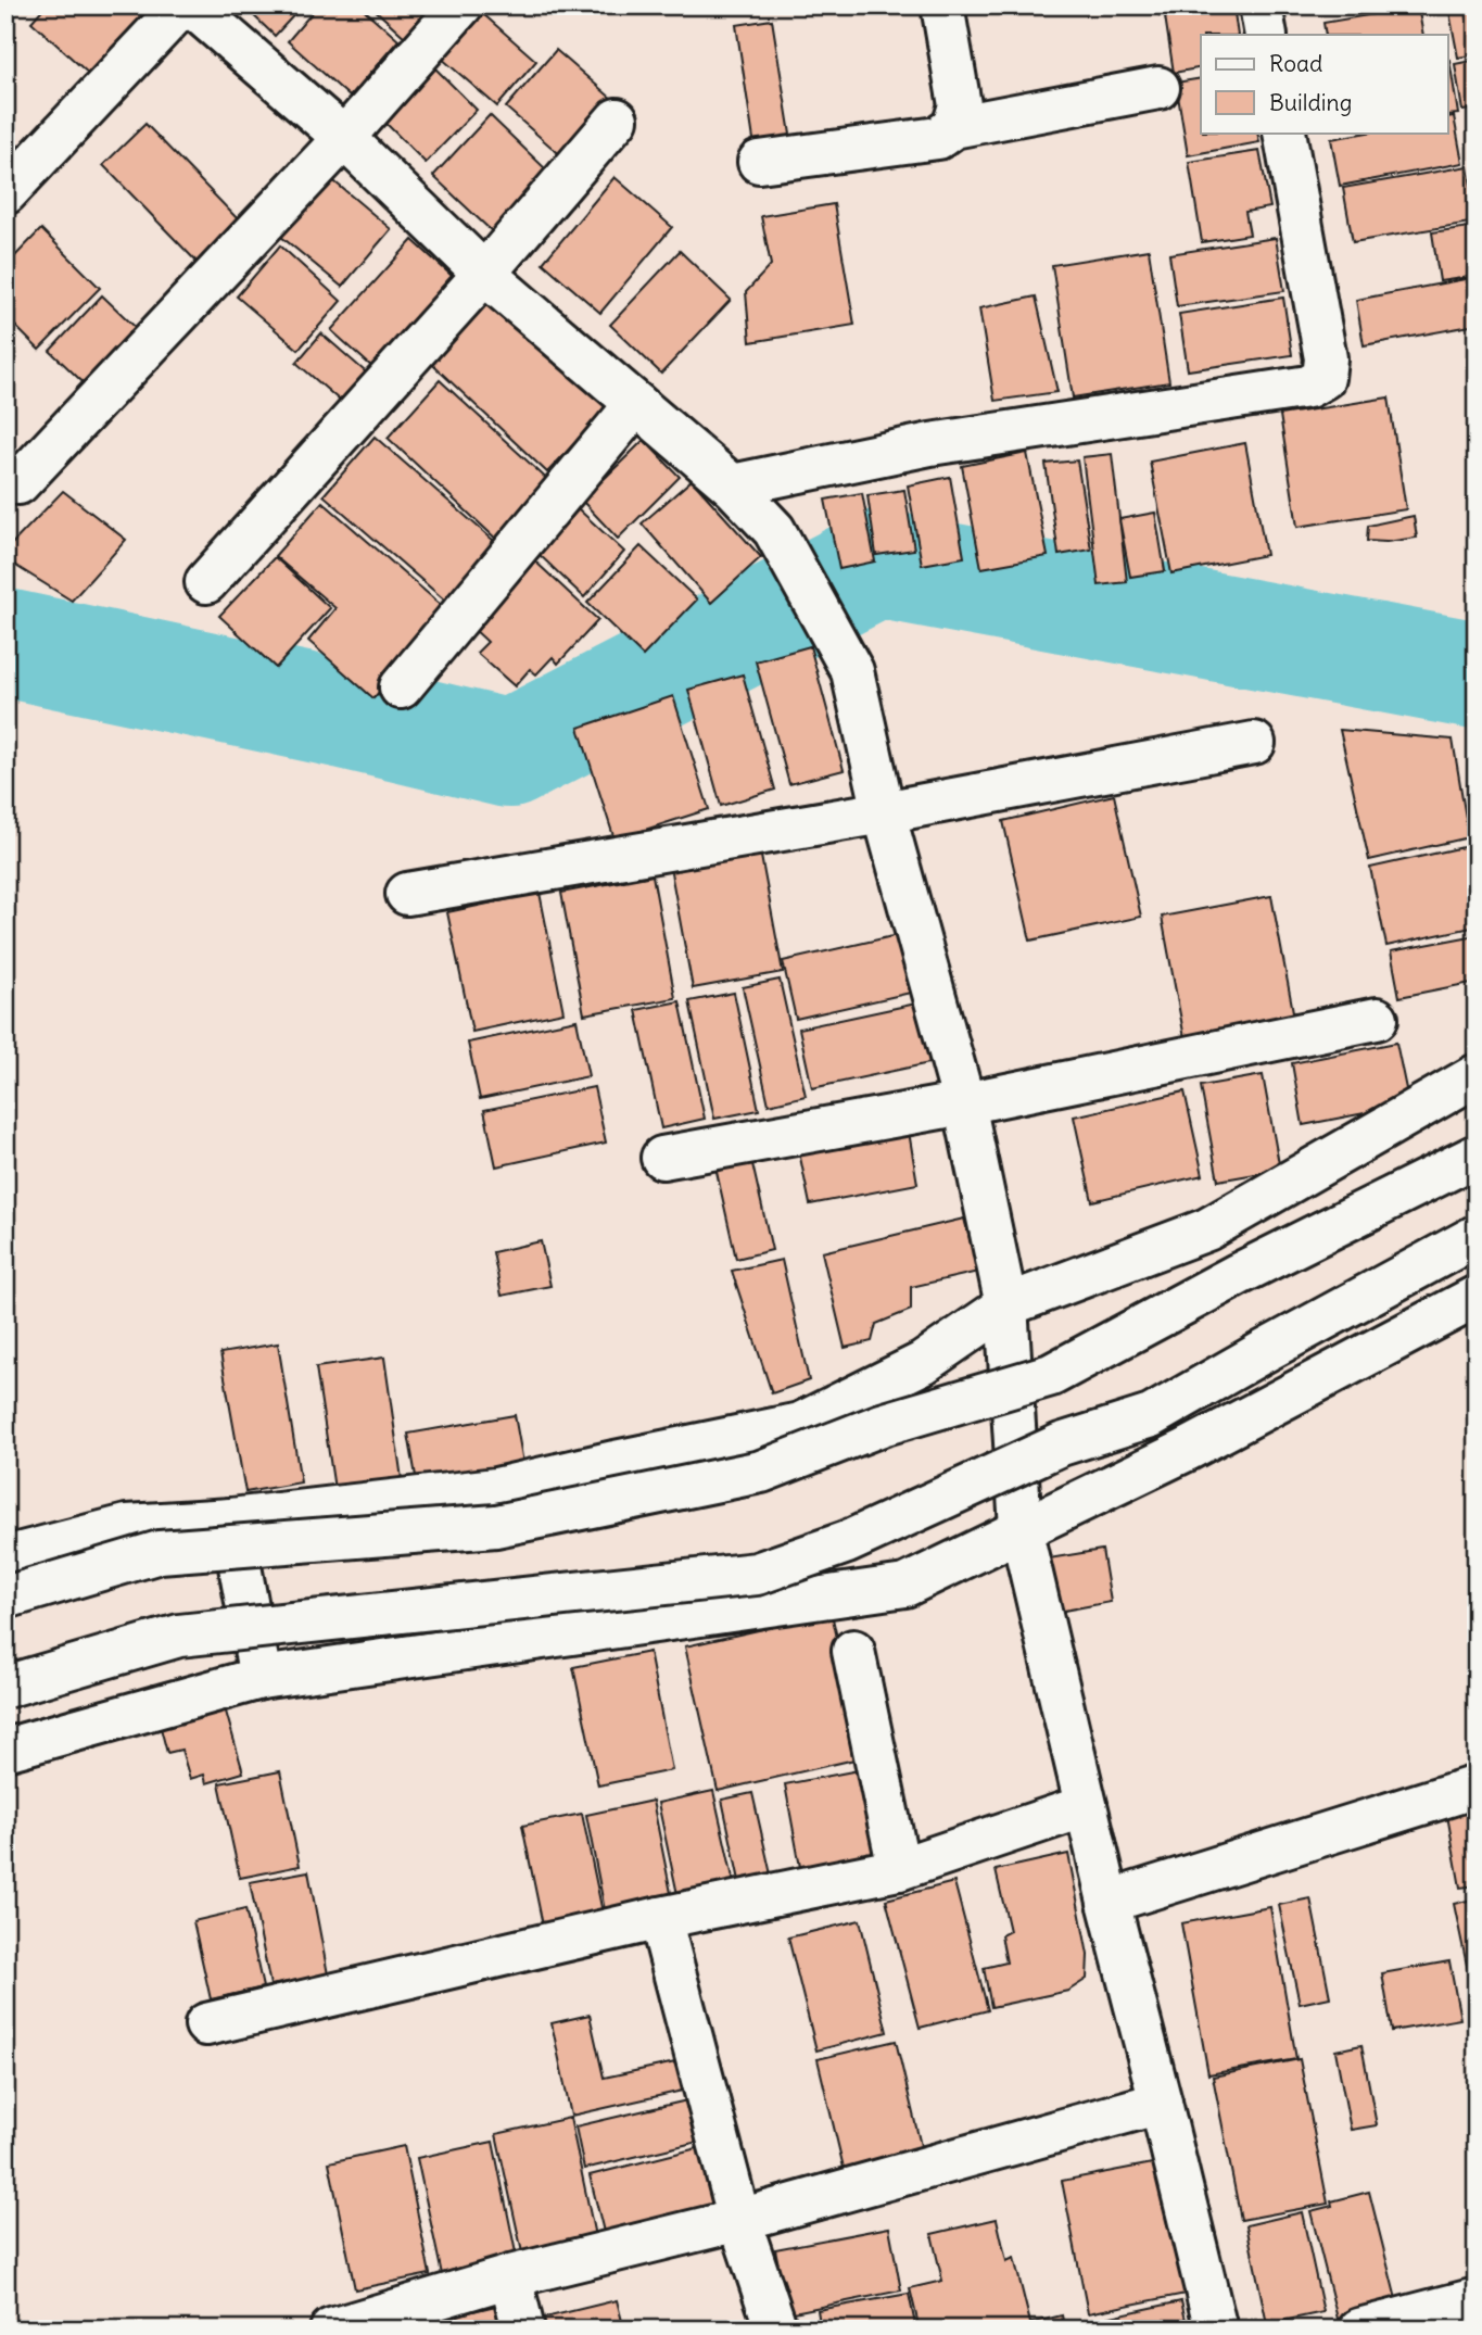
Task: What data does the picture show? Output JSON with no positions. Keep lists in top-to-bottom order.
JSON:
{
  "legend": ["Road", "Building"]
}
